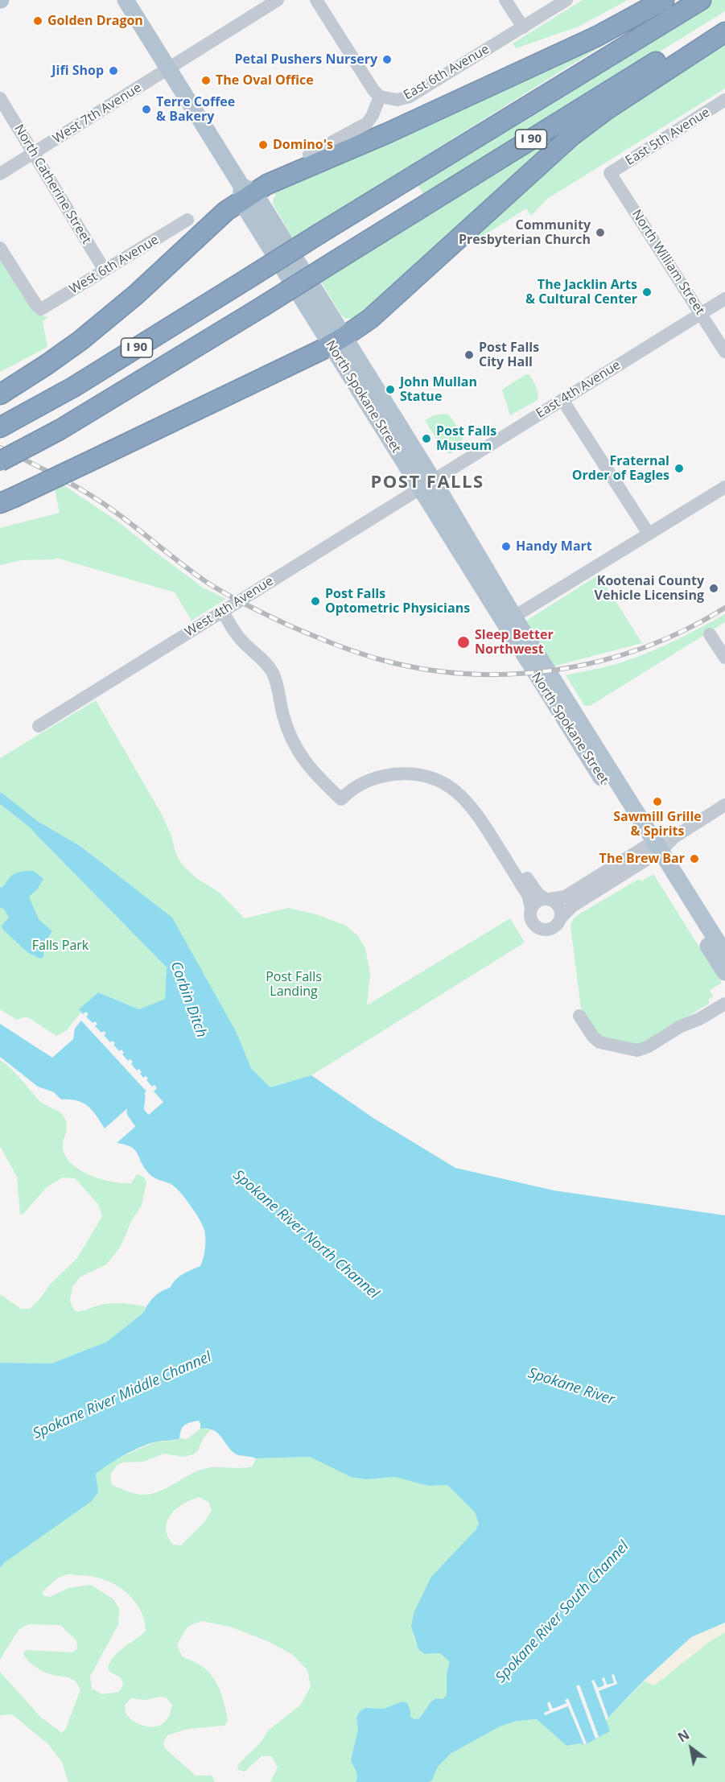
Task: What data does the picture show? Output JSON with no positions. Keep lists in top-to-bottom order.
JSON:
{
  "streets": {
    "highway": ["I 90"],
    "main road": ["North Spokane Street"],
    "street": [
      "East 6th Avenue",
      "West 7th Avenue",
      "East 5th Avenue",
      "North Catherine Street",
      "North William Street",
      "West 6th Avenue",
      "East 4th Avenue",
      "West 4th Avenue"
    ]
  },
  "crossings": [
    ["West 7th Avenue", "North Catherine Street"],
    ["West 7th Avenue", "North Spokane Street"],
    ["East 5th Avenue", "North William Street"],
    ["North Catherine Street", "West 6th Avenue"],
    ["North William Street", "East 4th Avenue"],
    ["East 4th Avenue", "North Spokane Street"],
    ["East 4th Avenue", "West 4th Avenue"],
    ["North Spokane Street", "West 4th Avenue"]
  ],
  "districts": ["POST FALLS"],
  "water": [
    "Corbin Ditch",
    "Spokane River North Channel",
    "Spokane River",
    "Spokane River Middle Channel",
    "Spokane River South Channel"
  ],
  "parks": ["Falls Park", "Post Falls Landing"],
  "places": [
    "Golden Dragon",
    "Petal Pushers Nursery",
    "Jifi Shop",
    "The Oval Office",
    "Terre Coffee & Bakery",
    "Domino's",
    "Community Presbyterian Church",
    "The Jacklin Arts & Cultural Center",
    "Post Falls City Hall",
    "John Mullan Statue",
    "Post Falls Museum",
    "Fraternal Order of Eagles",
    "Handy Mart",
    "Kootenai County Vehicle Licensing",
    "Post Falls Optometric Physicians",
    "Sleep Better Northwest",
    "Sawmill Grille & Spirits",
    "The Brew Bar"
  ],
  "north": "top left"
}
